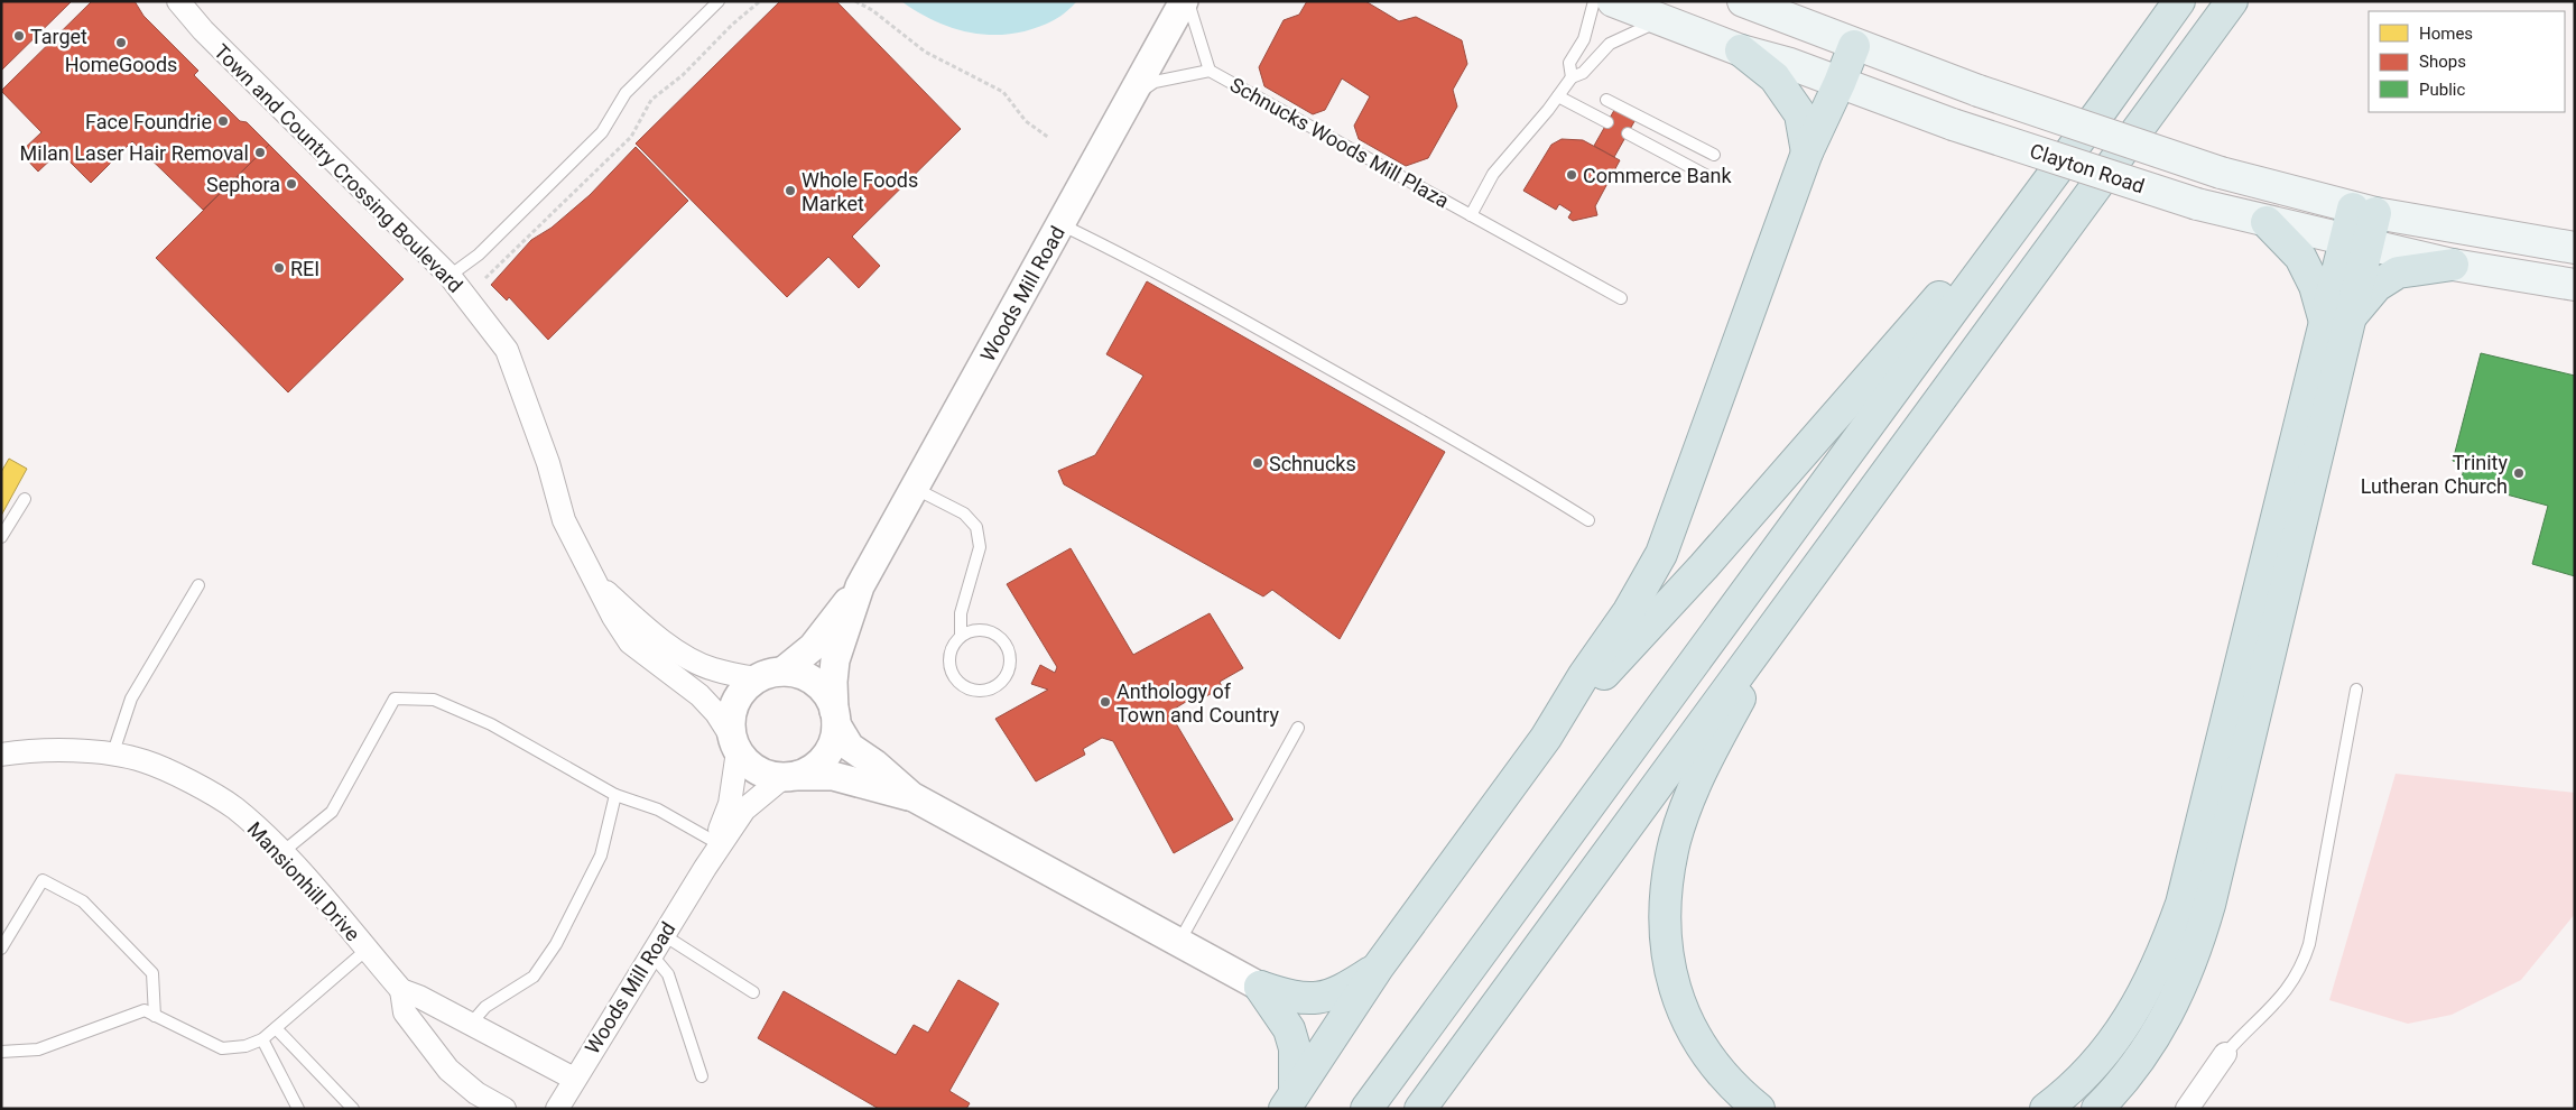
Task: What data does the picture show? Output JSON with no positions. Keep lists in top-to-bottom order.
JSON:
{
  "streets": {
    "main road": ["Clayton Road"],
    "street": ["Town and Country Crossing Boulevard", "Woods Mill Road", "Mansionhill Drive"],
    "lane": ["Schnucks Woods Mill Plaza"]
  },
  "crossings": [
    ["Schnucks Woods Mill Plaza", "Woods Mill Road"],
    ["Town and Country Crossing Boulevard", "Woods Mill Road"],
    ["Woods Mill Road", "Mansionhill Drive"]
  ],
  "places": [
    "Target",
    "HomeGoods",
    "Face Foundrie",
    "Milan Laser Hair Removal",
    "Commerce Bank",
    "Sephora",
    "Whole Foods Market",
    "REI",
    "Schnucks",
    "Trinity Lutheran Church",
    "Anthology of Town and Country"
  ],
  "legend": ["Homes", "Shops", "Public"]
}
